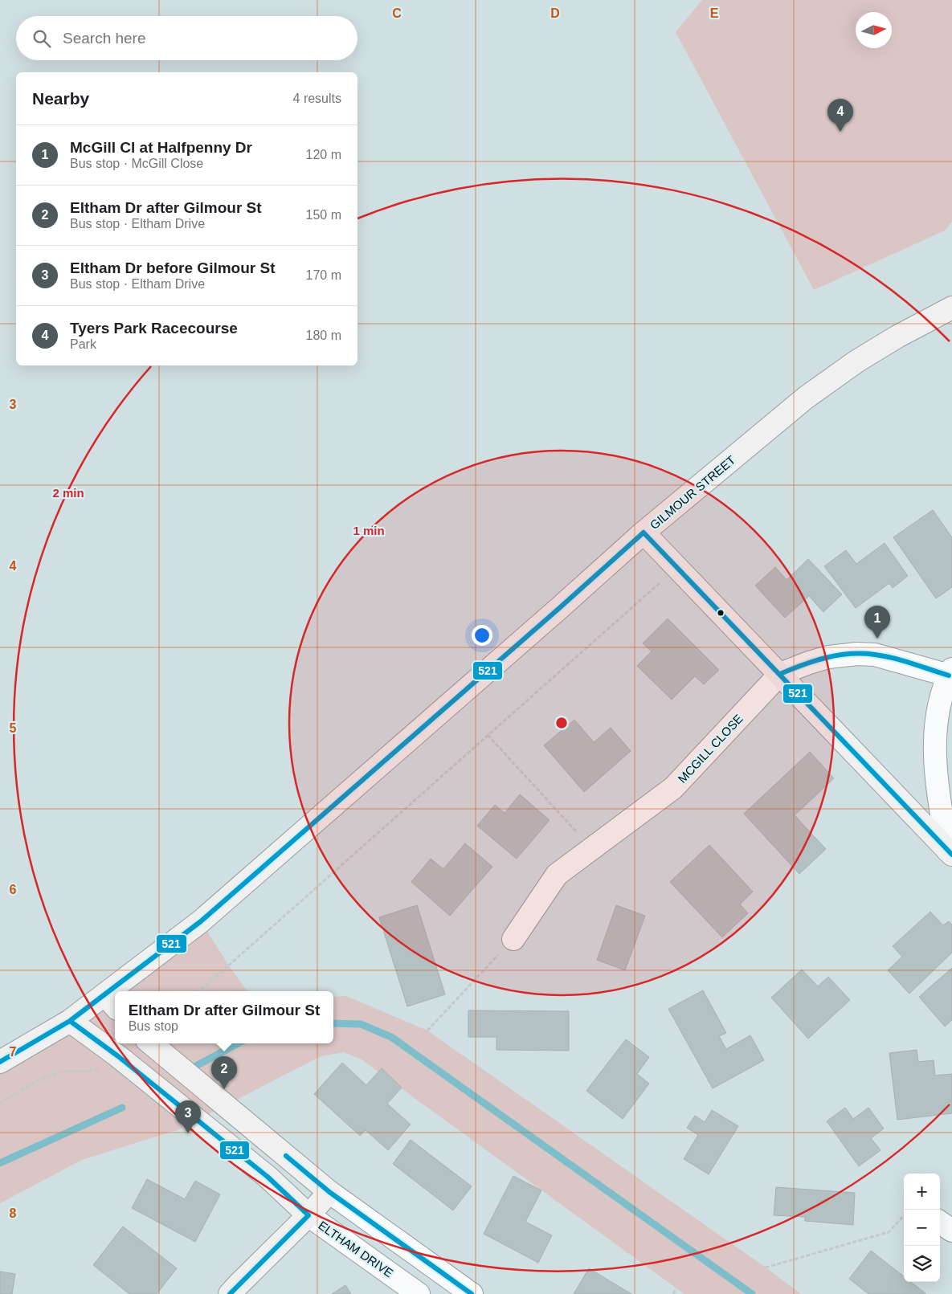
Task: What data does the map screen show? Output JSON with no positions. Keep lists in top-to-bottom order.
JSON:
{
  "streets": {
    "main road": ["GILMOUR STREET", "ELTHAM DRIVE"],
    "street": ["MCGILL CLOSE"]
  },
  "crossings": [
    ["GILMOUR STREET", "ELTHAM DRIVE"]
  ],
  "lines": ["transit line 521"],
  "north": "right",
  "page": {
    "search": "Search here",
    "heading": ["Nearby", "4 results"],
    "pins": [
      "4",
      "1",
      "2",
      "3"
    ],
    "list": [
      {
        "mark": "1",
        "name": "McGill Cl at Halfpenny Dr",
        "note": "Bus stop · McGill Close",
        "value": "120 m"
      },
      {
        "mark": "2",
        "name": "Eltham Dr after Gilmour St",
        "note": "Bus stop · Eltham Drive",
        "value": "150 m"
      },
      {
        "mark": "3",
        "name": "Eltham Dr before Gilmour St",
        "note": "Bus stop · Eltham Drive",
        "value": "170 m"
      },
      {
        "mark": "4",
        "name": "Tyers Park Racecourse",
        "note": "Park",
        "value": "180 m"
      }
    ],
    "popup": ["Eltham Dr after Gilmour St", "Bus stop"],
    "map_buttons": ["+", "−"]
  },
  "grid": {
    "columns": ["C", "D", "E"],
    "rows": [
      "3",
      "4",
      "5",
      "6",
      "7",
      "8"
    ]
  },
  "rings": ["2 min", "1 min"]
}
